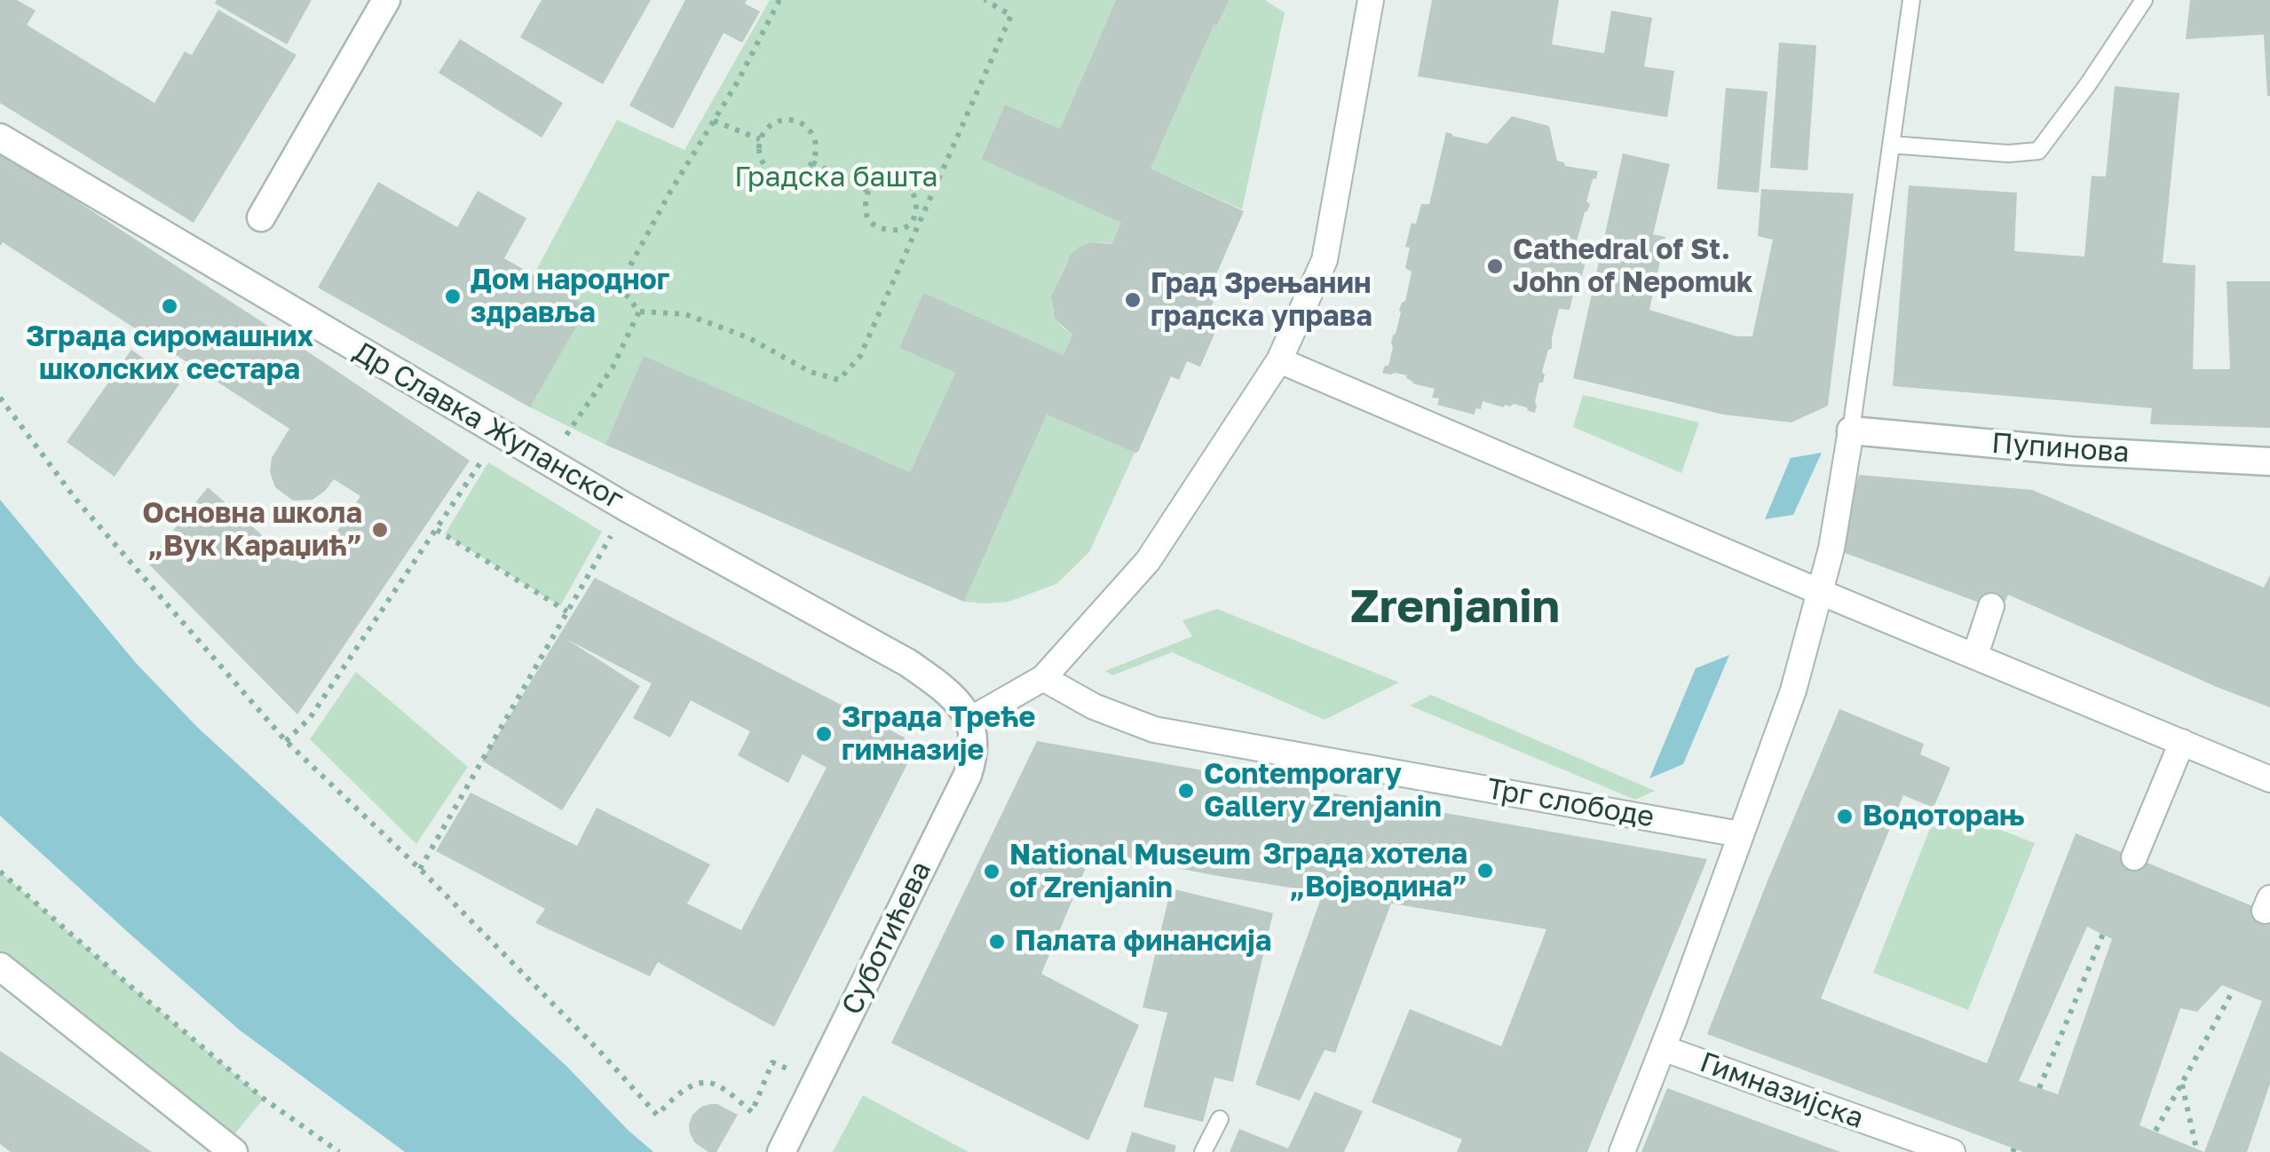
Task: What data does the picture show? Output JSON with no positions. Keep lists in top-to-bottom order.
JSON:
{
  "streets": {
    "street": [
      "Др Славка Жупанског",
      "Пупинова",
      "Трг слободе",
      "Суботићева",
      "Гимназијска"
    ]
  },
  "crossings": [
    ["Др Славка Жупанског", "Суботићева"]
  ],
  "districts": ["Zrenjanin"],
  "parks": ["Градска башта"],
  "places": [
    "Cathedral of St. John of Nepomuk",
    "Дом народног здравља",
    "Град Зрењанин градска управа",
    "Зграда сиромашних школских сестара",
    "Основна школа „Вук Караџић”",
    "Зграда Треће гимназије",
    "Contemporary Gallery Zrenjanin",
    "Водоторањ",
    "Зграда хотела „Војводина”",
    "National Museum of Zrenjanin",
    "Палата финансија"
  ]
}
